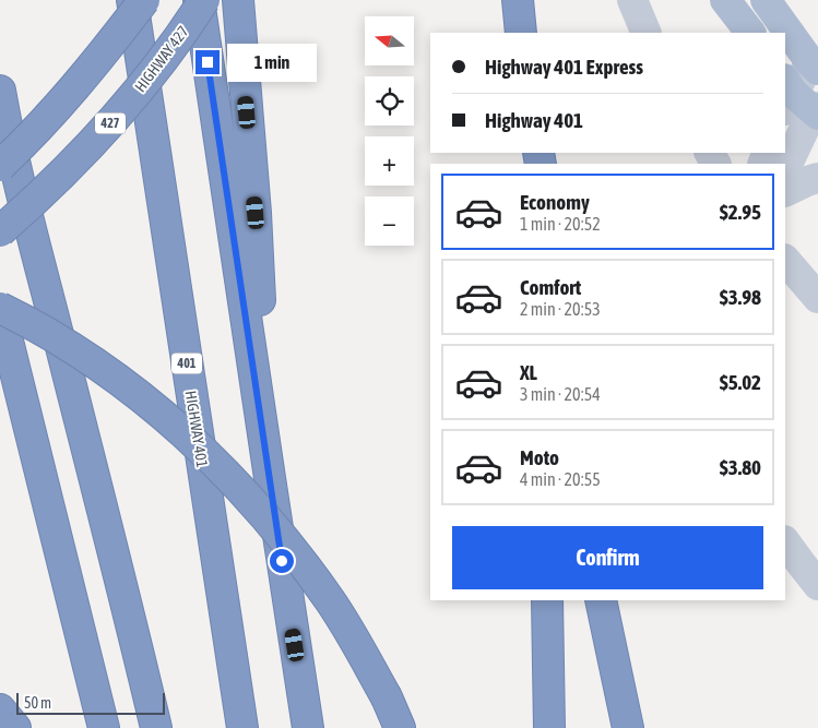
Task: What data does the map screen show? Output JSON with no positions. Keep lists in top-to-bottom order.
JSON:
{
  "streets": {
    "highway": [
      "HIGHWAY 427",
      "427",
      "401",
      "HIGHWAY 401"
    ]
  },
  "scale_bar": "50 m",
  "north": "left",
  "page": {
    "map_buttons": ["+", "−"],
    "banner": ["Highway 401 Express", "Highway 401"],
    "bubble": "1 min",
    "list": [
      {
        "name": "Economy",
        "note": "1 min · 20:52",
        "value": "$2.95"
      },
      {
        "name": "Comfort",
        "note": "2 min · 20:53",
        "value": "$3.98"
      },
      {
        "name": "XL",
        "note": "3 min · 20:54",
        "value": "$5.02"
      },
      {
        "name": "Moto",
        "note": "4 min · 20:55",
        "value": "$3.80"
      }
    ],
    "buttons": "Confirm",
    "scale": "50 m"
  }
}
